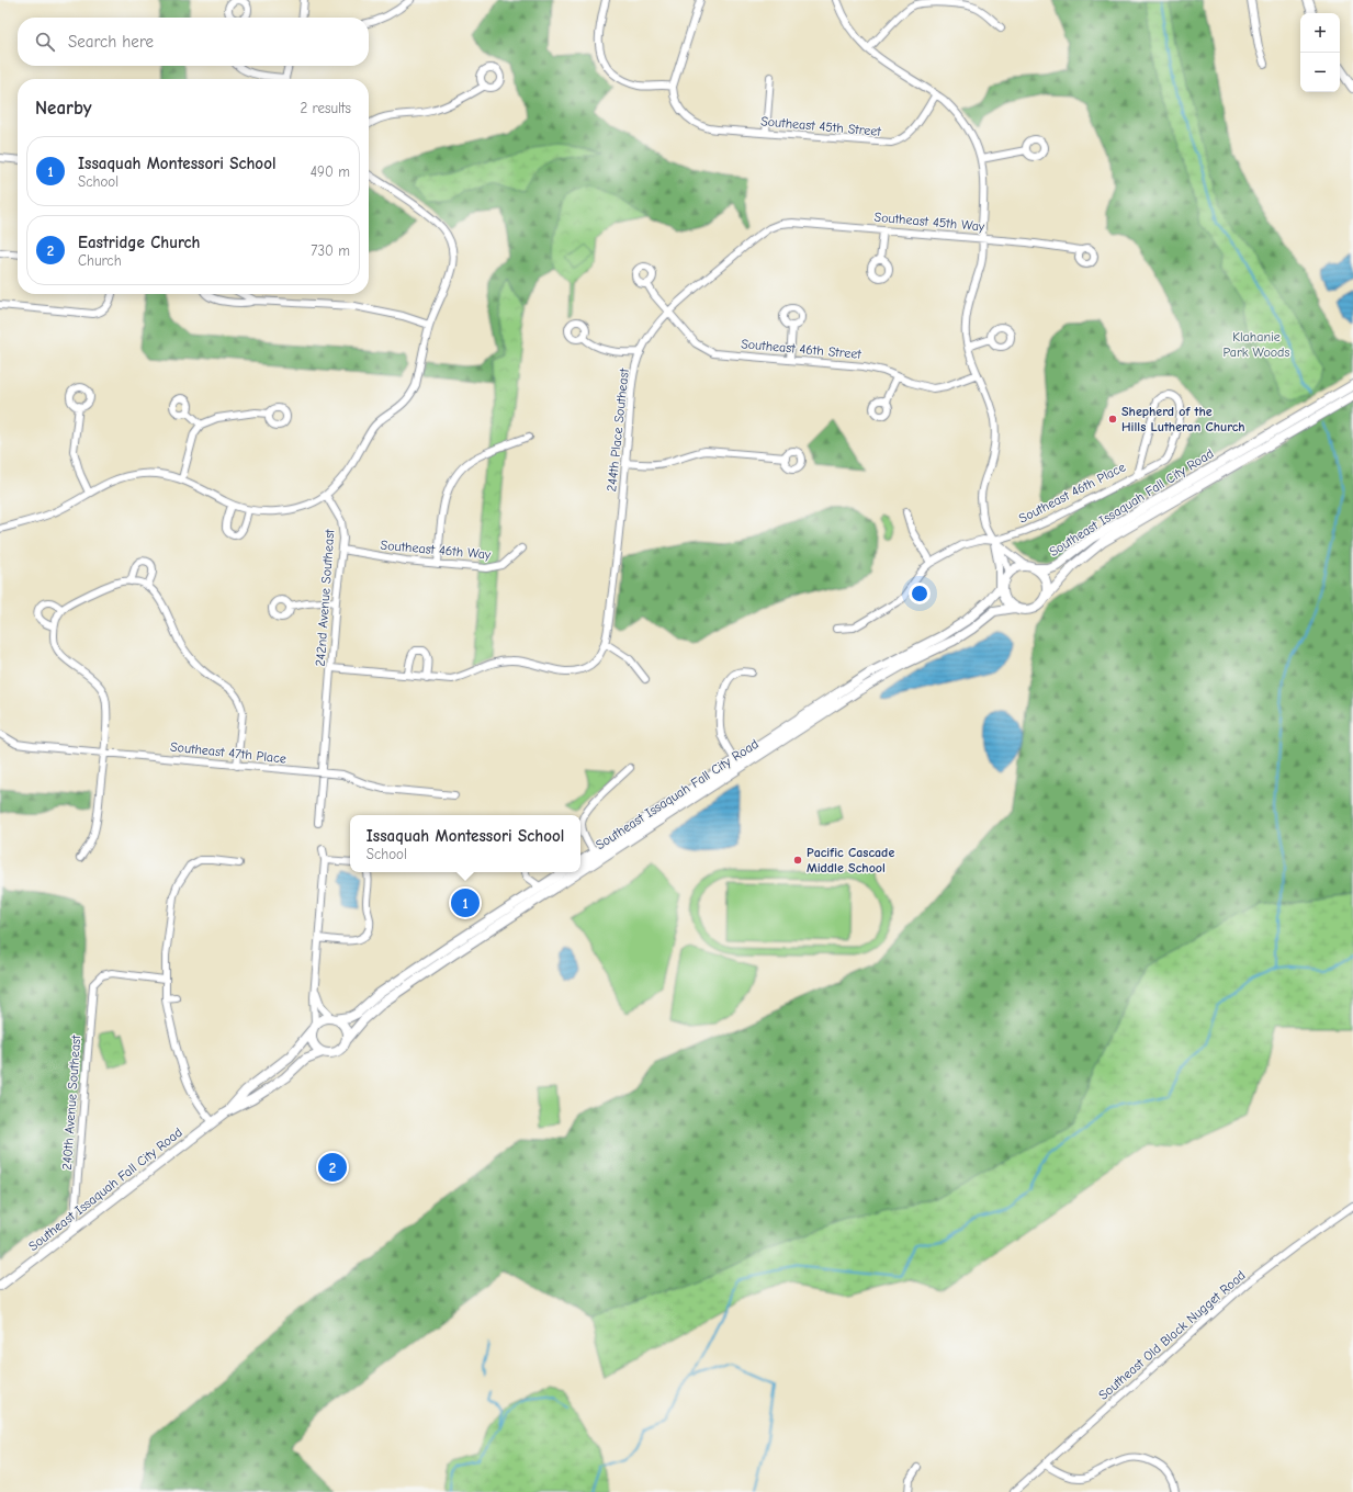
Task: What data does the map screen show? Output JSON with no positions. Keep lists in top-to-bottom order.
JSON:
{
  "streets": {
    "street": [
      "Southeast 45th Street",
      "Southeast 45th Way",
      "Southeast 46th Street",
      "244th Place Southeast",
      "Southeast 46th Place",
      "Southeast Issaquah Fall City Road",
      "Southeast 46th Way",
      "242nd Avenue Southeast",
      "Southeast 47th Place",
      "240th Avenue Southeast",
      "Southeast Old Black Nugget Road"
    ]
  },
  "crossings": [
    ["Southeast 45th Way", "244th Place Southeast"],
    ["Southeast 46th Street", "244th Place Southeast"],
    ["Southeast Issaquah Fall City Road", "240th Avenue Southeast"],
    ["Southeast 46th Way", "242nd Avenue Southeast"],
    ["242nd Avenue Southeast", "Southeast 47th Place"]
  ],
  "parks": ["Klahanie Park Woods"],
  "places": ["Shepherd of the Hills Lutheran Church", "Pacific Cascade Middle School"],
  "page": {
    "map_buttons": ["+", "−"],
    "search": "Search here",
    "heading": ["Nearby", "2 results"],
    "list": [
      {
        "mark": "1",
        "name": "Issaquah Montessori School",
        "note": "School",
        "value": "490 m"
      },
      {
        "mark": "2",
        "name": "Eastridge Church",
        "note": "Church",
        "value": "730 m"
      }
    ],
    "popup": ["Issaquah Montessori School", "School"],
    "pins": ["1", "2"]
  }
}
